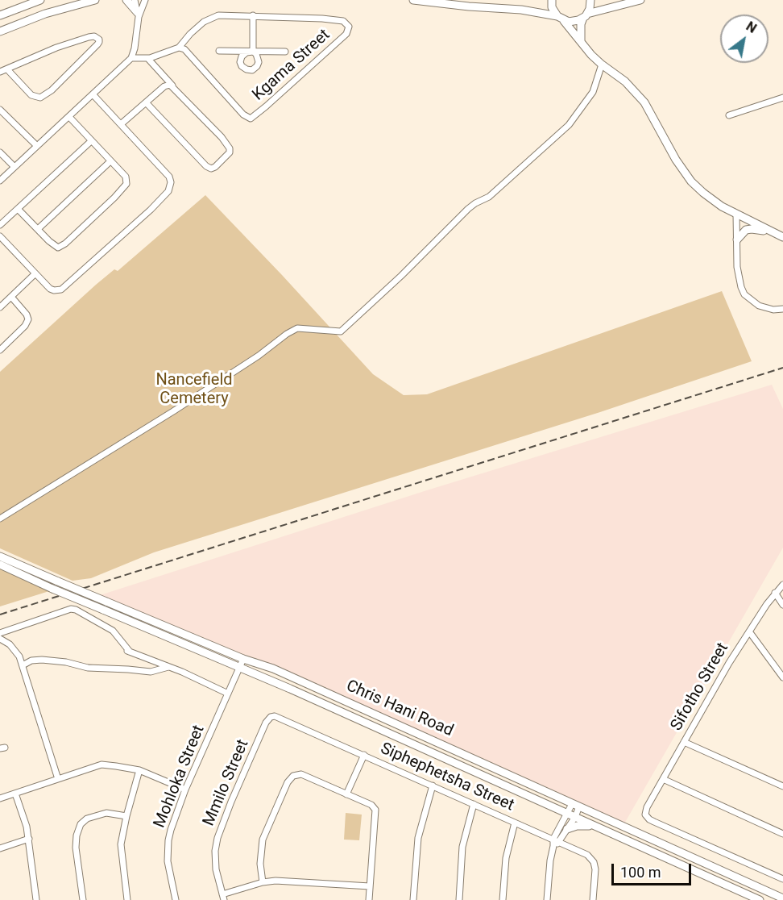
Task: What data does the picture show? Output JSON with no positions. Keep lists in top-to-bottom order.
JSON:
{
  "streets": {
    "main road": ["Chris Hani Road"],
    "street": [
      "Kgama Street",
      "Sifotho Street",
      "Mohloka Street",
      "Siphephetsha Street",
      "Mmilo Street"
    ]
  },
  "crossings": [
    ["Chris Hani Road", "Mohloka Street"],
    ["Siphephetsha Street", "Mmilo Street"]
  ],
  "parks": ["Nancefield Cemetery"],
  "scale_bar": "100 m",
  "north": "top right"
}
